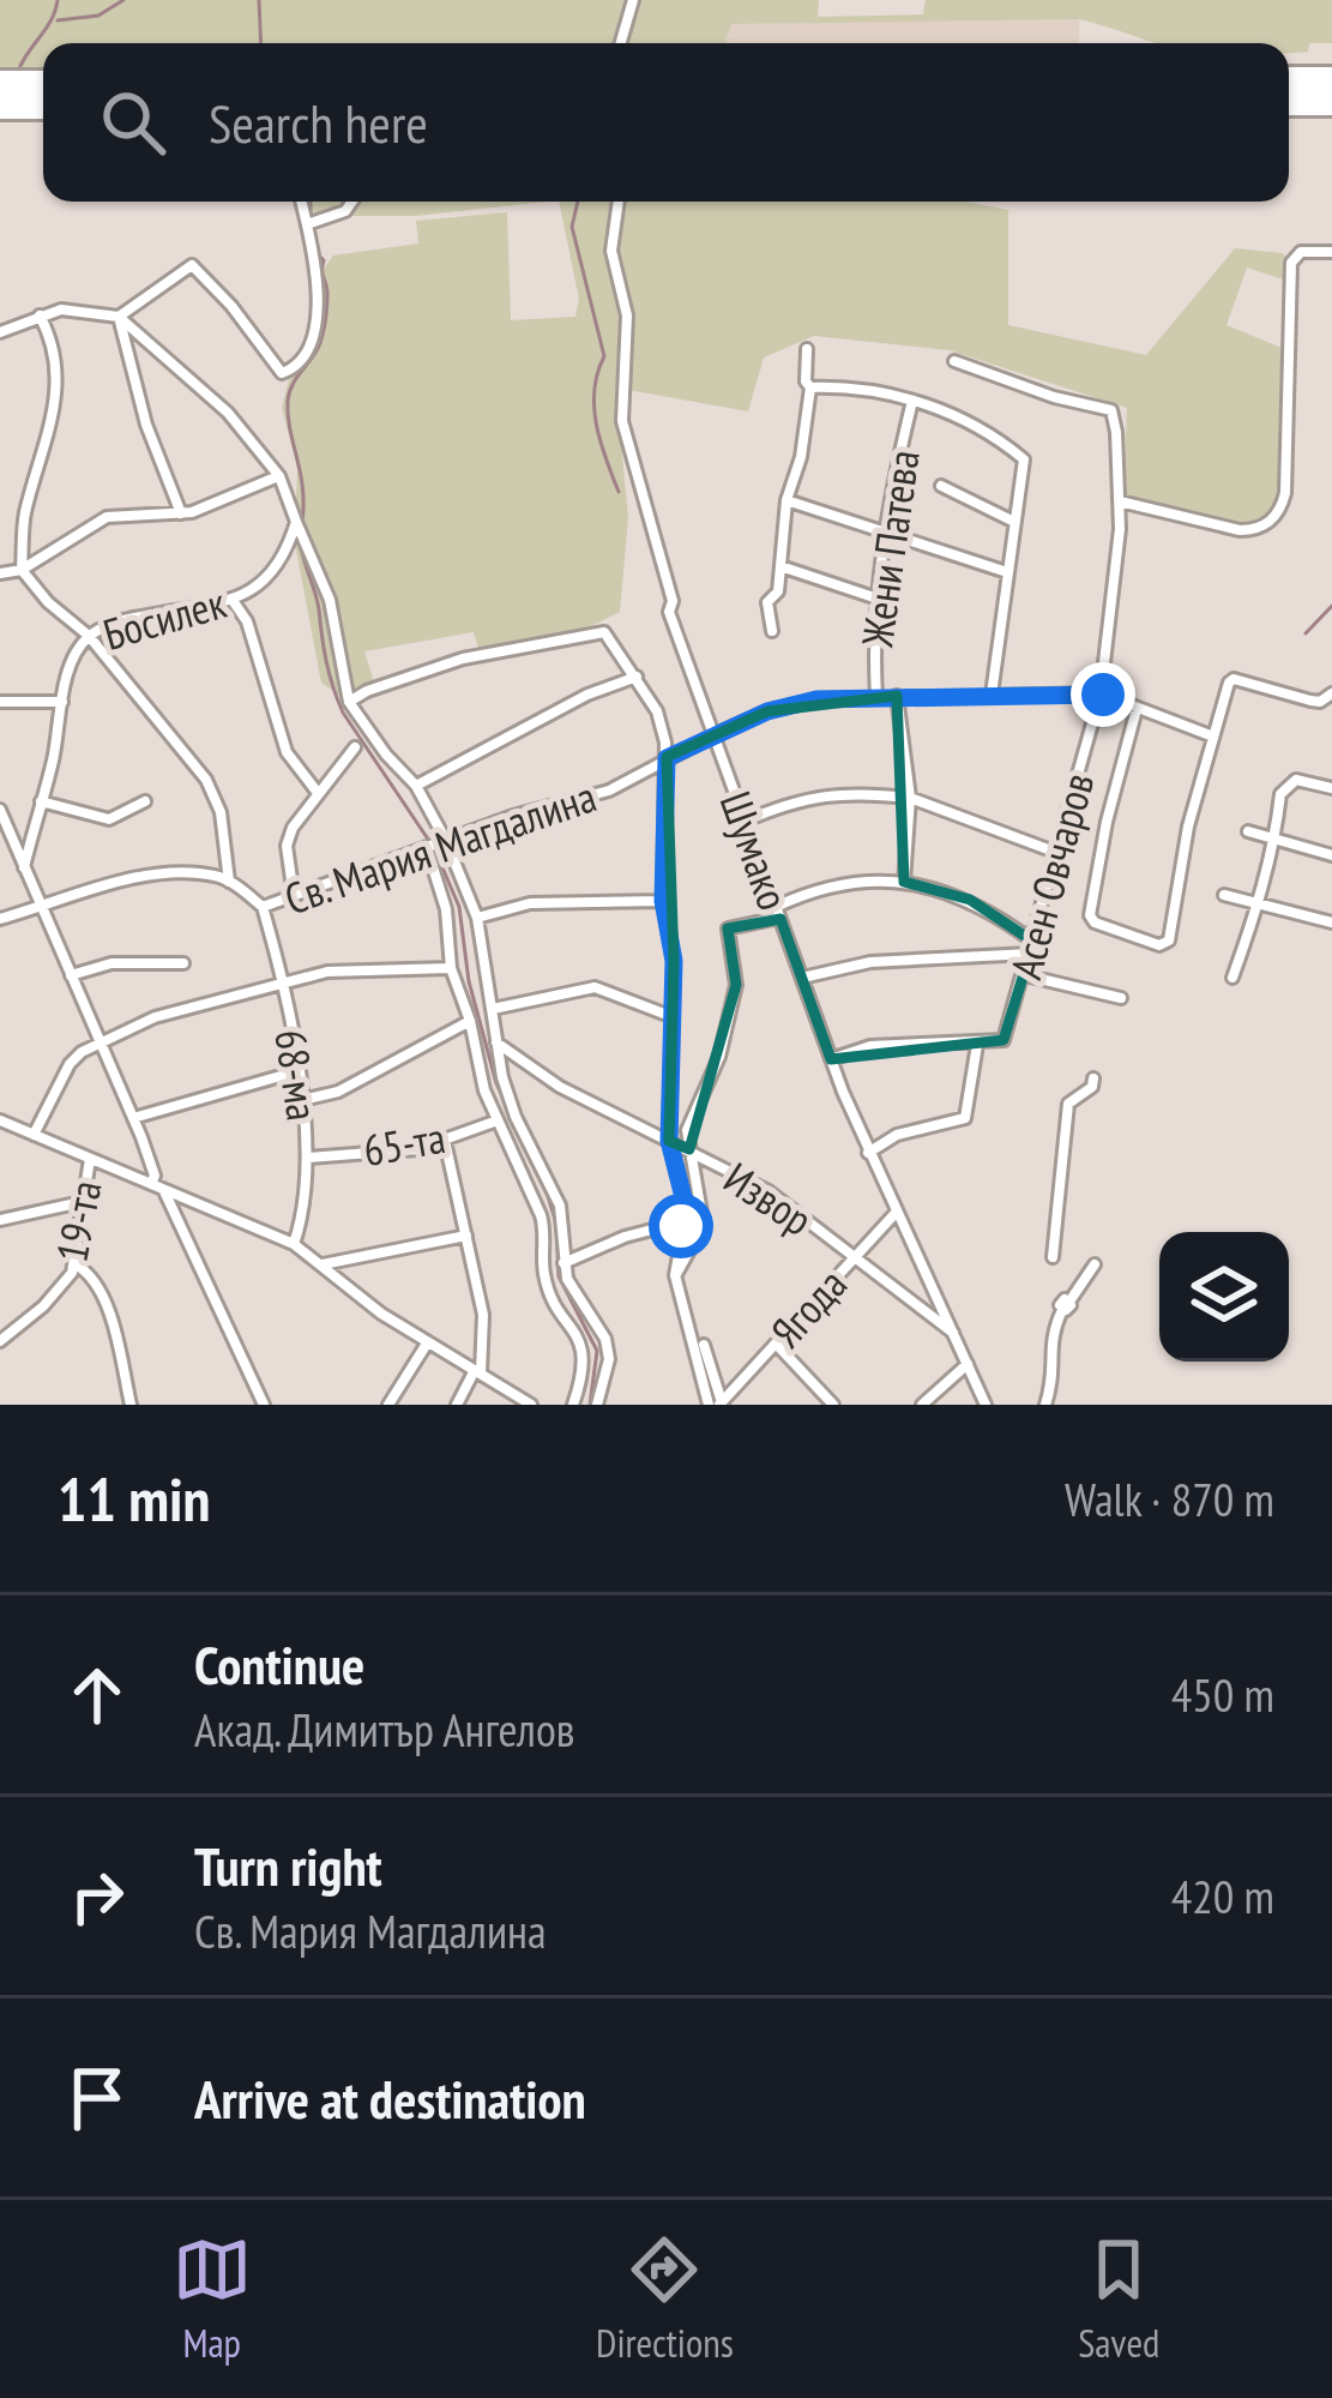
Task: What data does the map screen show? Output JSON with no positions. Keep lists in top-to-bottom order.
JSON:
{
  "streets": {
    "street": [
      "Жени Патева",
      "Босилек",
      "Св. Мария Магдалина",
      "Шумако",
      "Асен Овчаров",
      "68-ма",
      "65-та",
      "Извор",
      "19-та",
      "Ягода"
    ]
  },
  "crossings": [
    ["Жени Патева", "Св. Мария Магдалина"],
    ["Св. Мария Магдалина", "Шумако"],
    ["Св. Мария Магдалина", "Асен Овчаров"],
    ["Св. Мария Магдалина", "68-ма"],
    ["Шумако", "Извор"],
    ["Шумако", "Ягода"],
    ["68-ма", "65-та"],
    ["Извор", "Ягода"]
  ],
  "page": {
    "search": "Search here",
    "heading": ["11 min", "Walk · 870 m"],
    "list": [
      ["Continue", "Акад. Димитър Ангелов", "450 m"],
      ["Turn right", "Св. Мария Магдалина", "420 m"],
      "Arrive at destination"
    ],
    "nav": ["Map", "Directions", "Saved"]
  }
}
